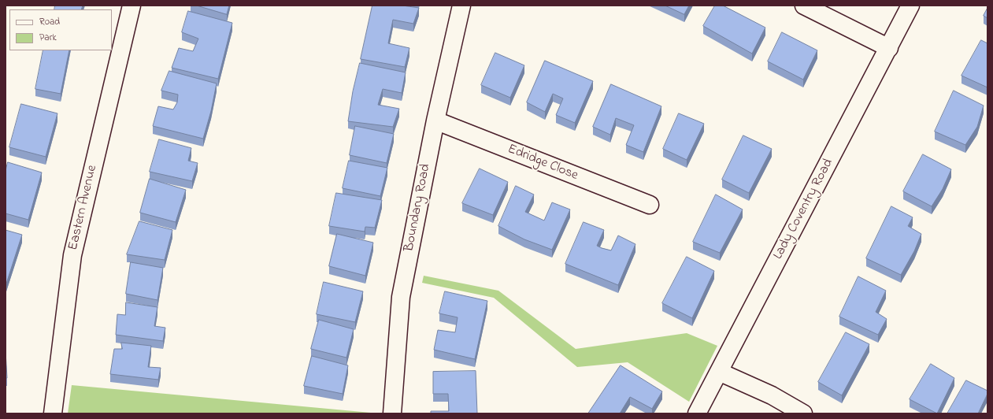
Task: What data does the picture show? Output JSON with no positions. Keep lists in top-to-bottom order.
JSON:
{
  "streets": {
    "street": [
      "Edridge Close",
      "Eastern Avenue",
      "Boundary Road",
      "Lady Coventry Road"
    ]
  },
  "crossings": [
    ["Edridge Close", "Boundary Road"]
  ],
  "legend": ["Road", "Park"]
}
